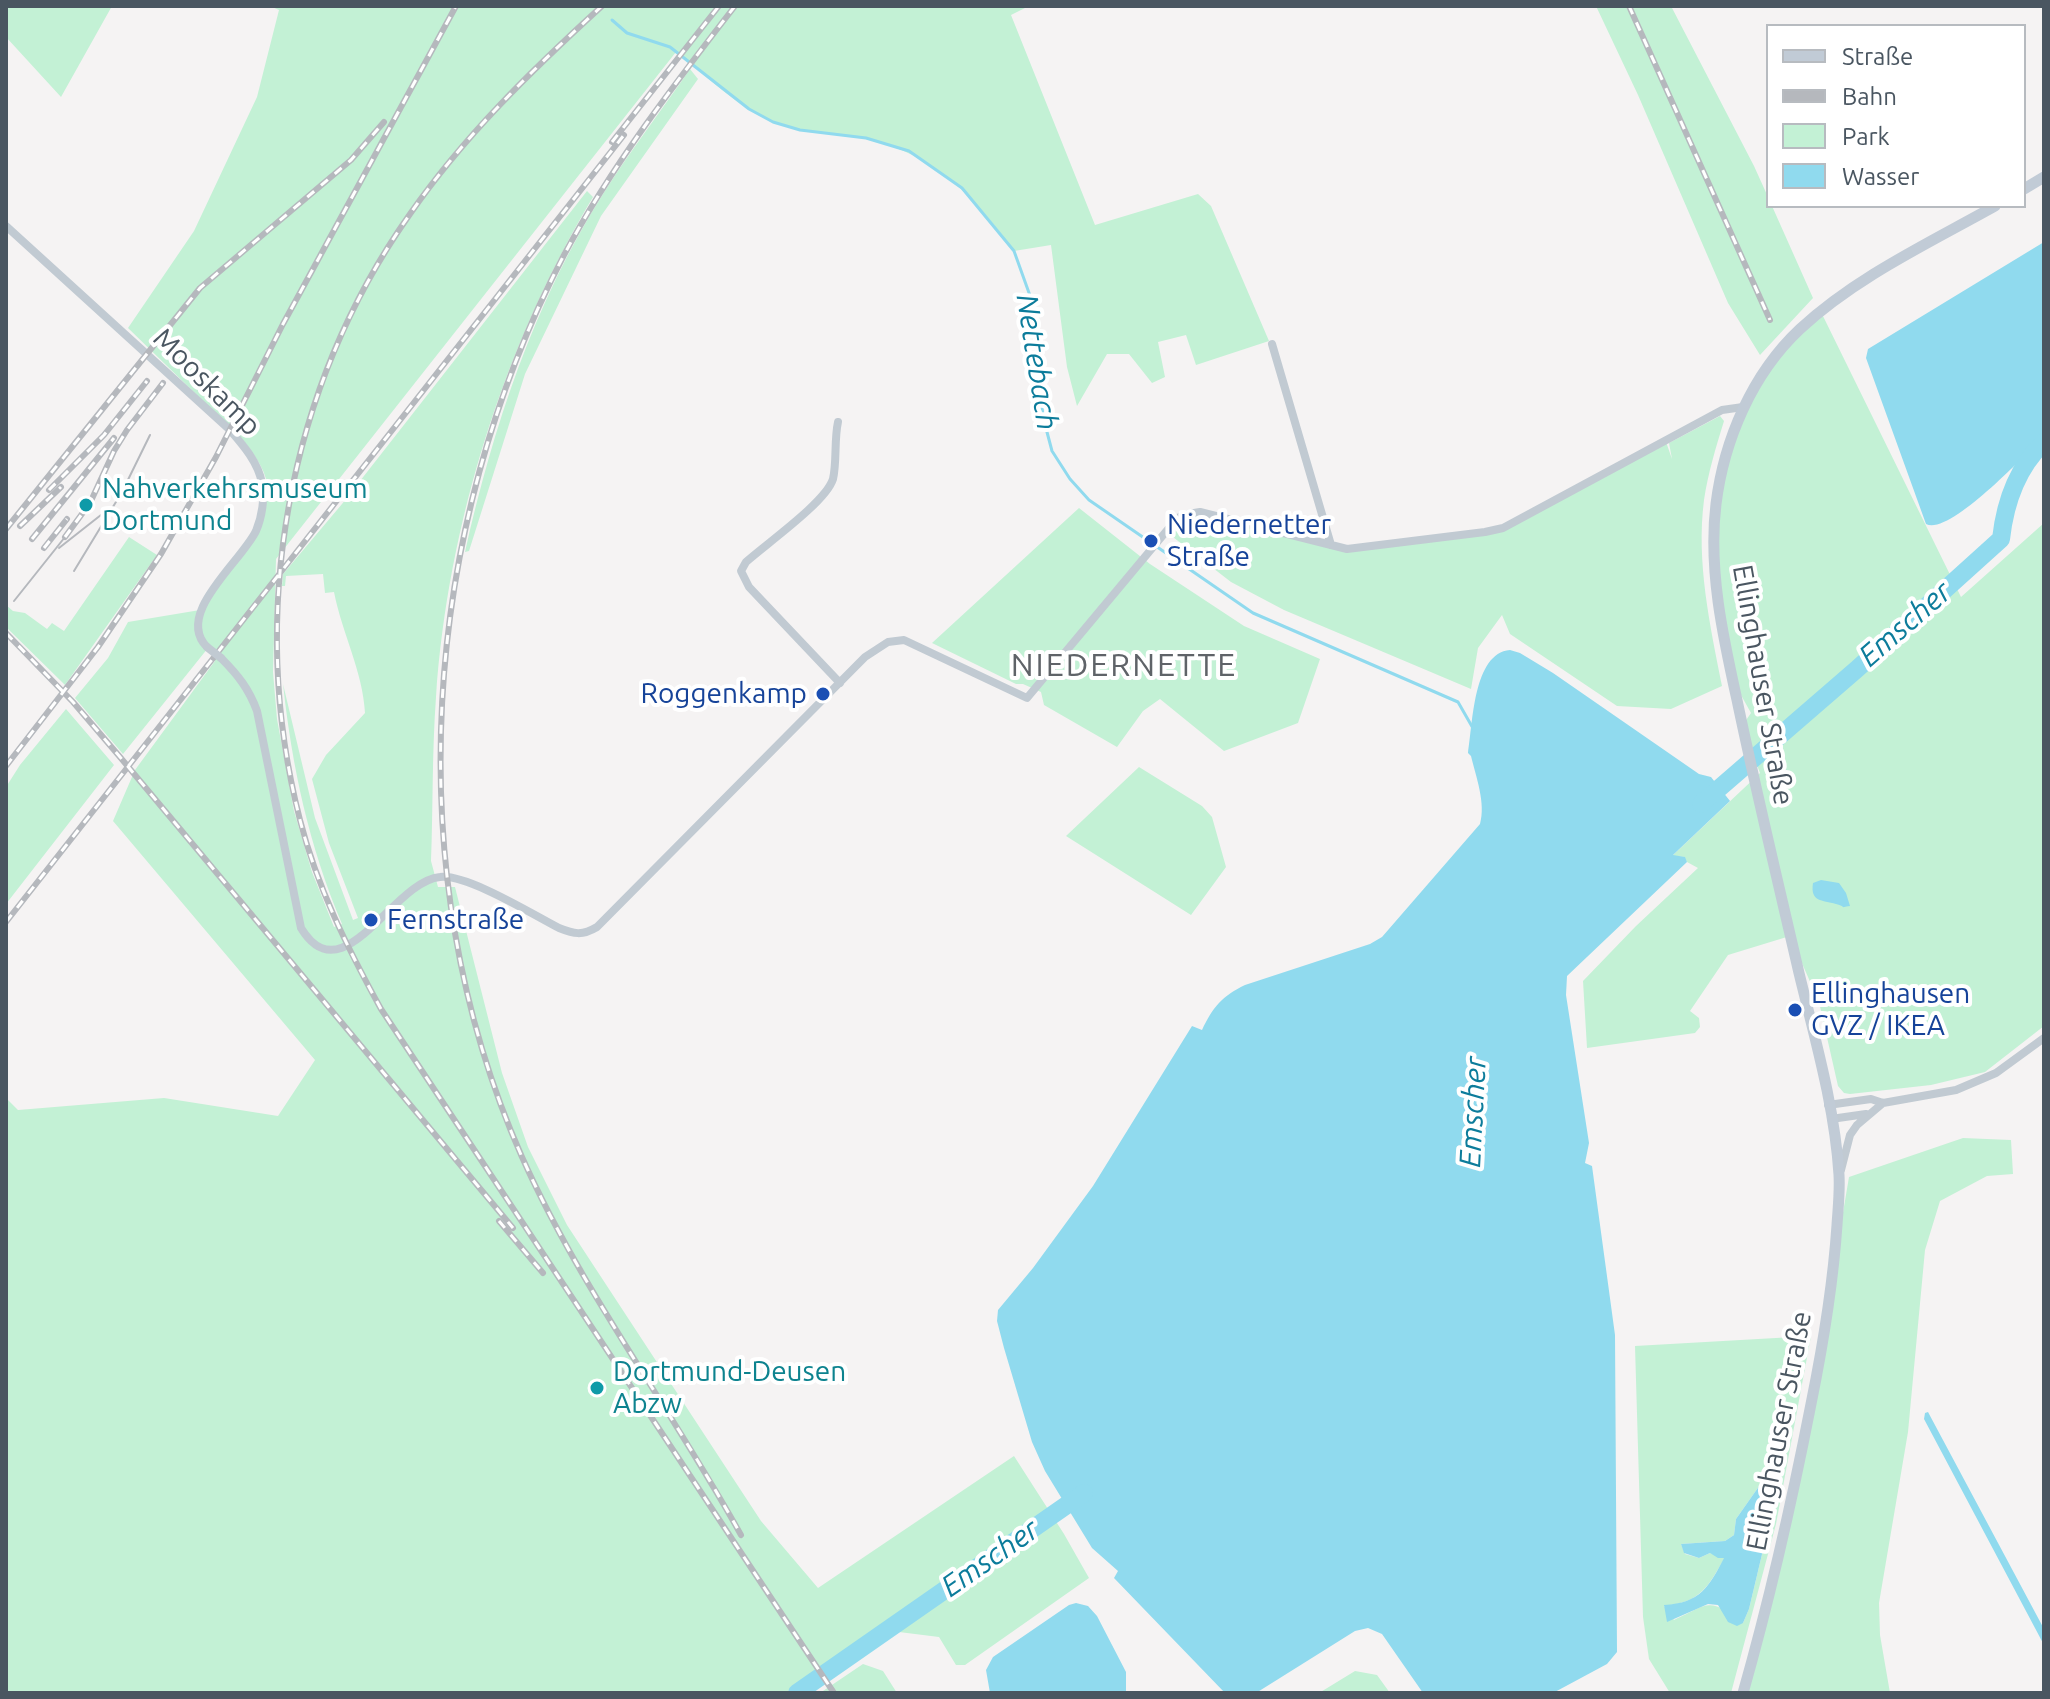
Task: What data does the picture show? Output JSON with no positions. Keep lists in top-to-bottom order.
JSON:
{
  "streets": {
    "main road": ["Ellinghauser Straße"],
    "street": ["Mooskamp"]
  },
  "districts": ["NIEDERNETTE"],
  "water": ["Nettebach", "Emscher"],
  "places": [
    "Nahverkehrsmuseum Dortmund",
    "Niedernetter Straße",
    "Roggenkamp",
    "Fernstraße",
    "Ellinghausen GVZ / IKEA",
    "Dortmund-Deusen Abzw"
  ],
  "legend": [
    "Straße",
    "Bahn",
    "Park",
    "Wasser"
  ]
}
